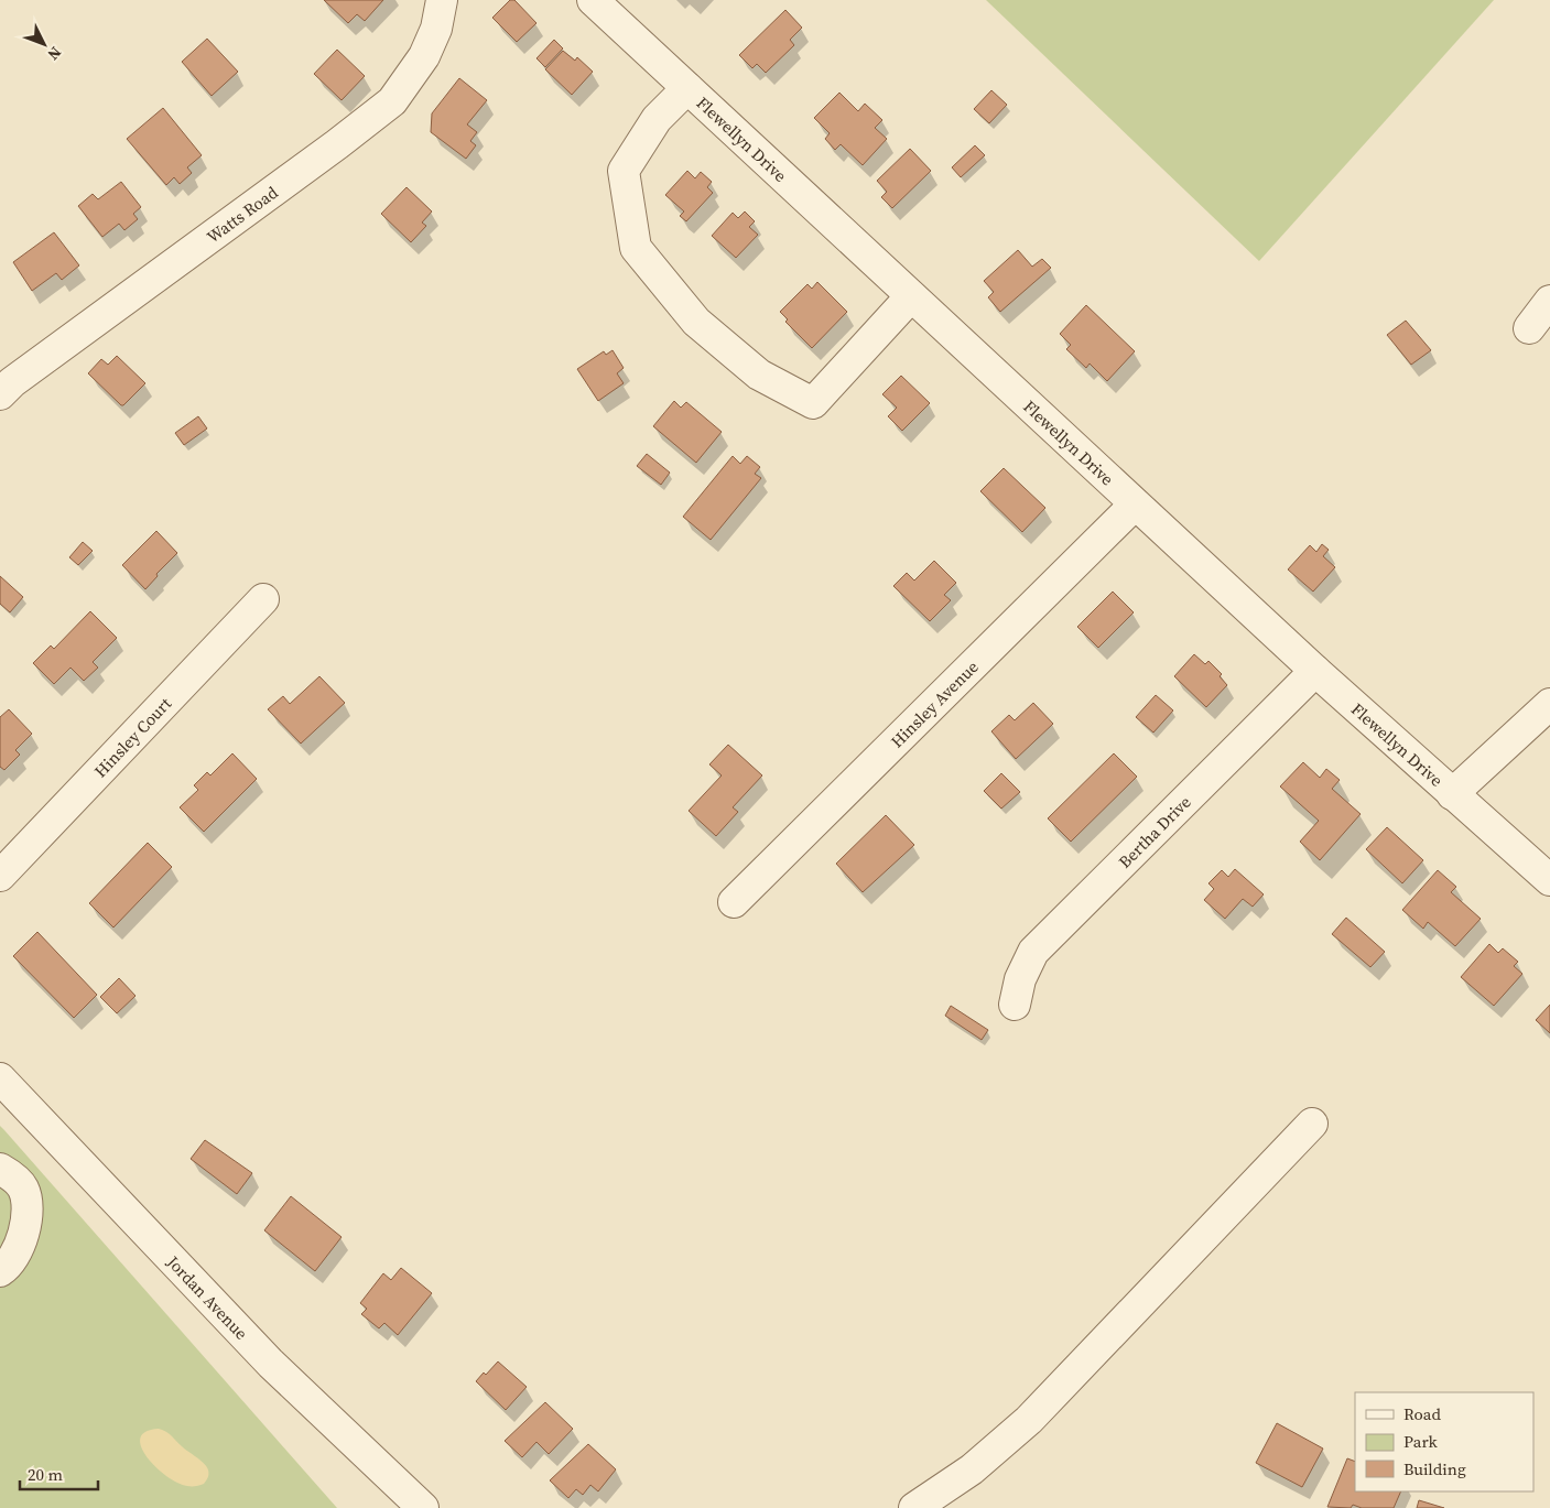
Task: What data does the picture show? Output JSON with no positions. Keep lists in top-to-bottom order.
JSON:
{
  "streets": {
    "street": [
      "Flewellyn Drive",
      "Watts Road",
      "Hinsley Avenue",
      "Hinsley Court",
      "Bertha Drive",
      "Jordan Avenue"
    ]
  },
  "crossings": [
    ["Flewellyn Drive", "Hinsley Avenue"],
    ["Flewellyn Drive", "Bertha Drive"]
  ],
  "legend": ["Road", "Park", "Building"],
  "scale_bar": "20 m",
  "north": "bottom right"
}
